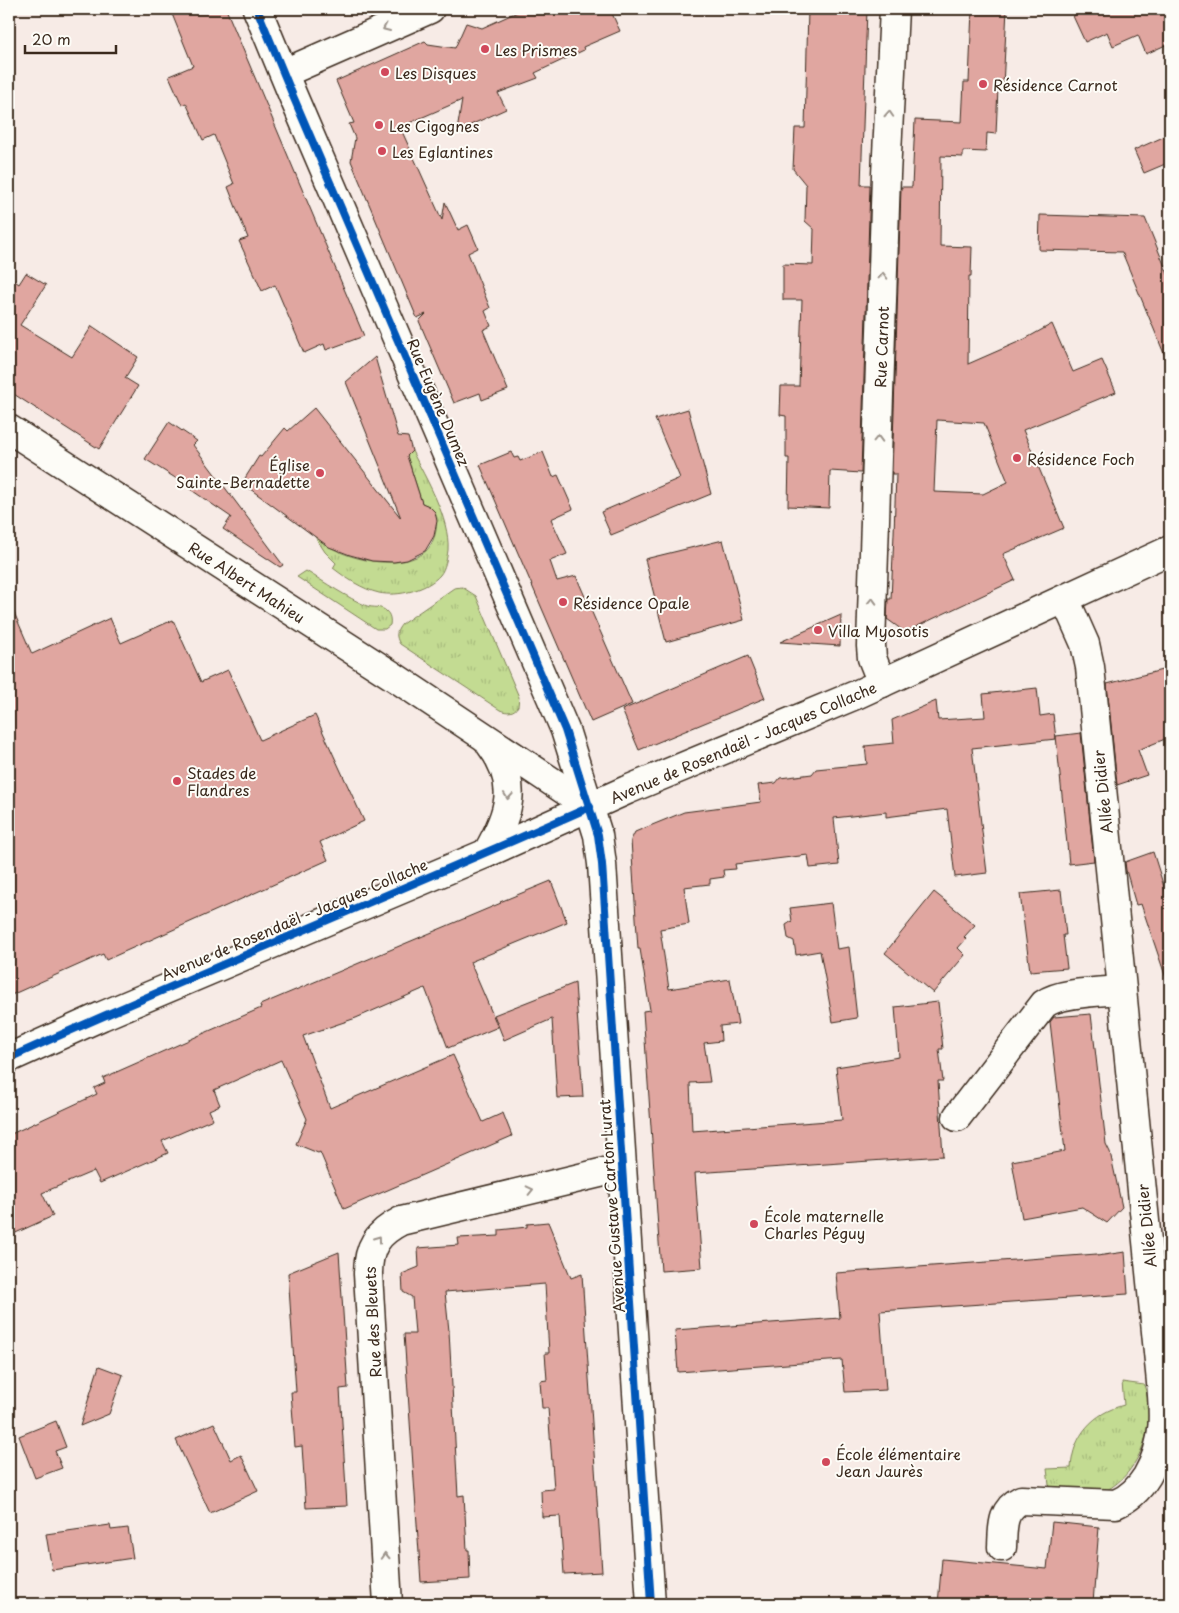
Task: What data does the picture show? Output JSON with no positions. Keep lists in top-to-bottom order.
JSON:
{
  "streets": {
    "street": [
      "Rue Carnot",
      "Rue Eugène Dumez",
      "Rue Albert Mahieu",
      "Avenue de Rosendaël - Jacques Collache",
      "Allée Didier",
      "Avenue Gustave Carton Lurat",
      "Rue des Bleuets"
    ]
  },
  "crossings": [
    ["Rue Carnot", "Avenue de Rosendaël - Jacques Collache"],
    ["Rue Eugène Dumez", "Rue Albert Mahieu"],
    ["Rue Eugène Dumez", "Avenue de Rosendaël - Jacques Collache"],
    ["Rue Eugène Dumez", "Avenue Gustave Carton Lurat"],
    ["Rue Albert Mahieu", "Avenue de Rosendaël - Jacques Collache"],
    ["Rue Albert Mahieu", "Avenue Gustave Carton Lurat"],
    ["Avenue de Rosendaël - Jacques Collache", "Allée Didier"],
    ["Avenue de Rosendaël - Jacques Collache", "Avenue Gustave Carton Lurat"],
    ["Avenue Gustave Carton Lurat", "Rue des Bleuets"]
  ],
  "one_way": ["Rue Carnot"],
  "places": [
    "Les Prismes",
    "Les Disques",
    "Résidence Carnot",
    "Les Cigognes",
    "Les Eglantines",
    "Résidence Foch",
    "Église Sainte-Bernadette",
    "Résidence Opale",
    "Villa Myosotis",
    "Stades de Flandres",
    "École maternelle Charles Péguy",
    "École élémentaire Jean Jaurès"
  ],
  "scale_bar": "20 m"
}
